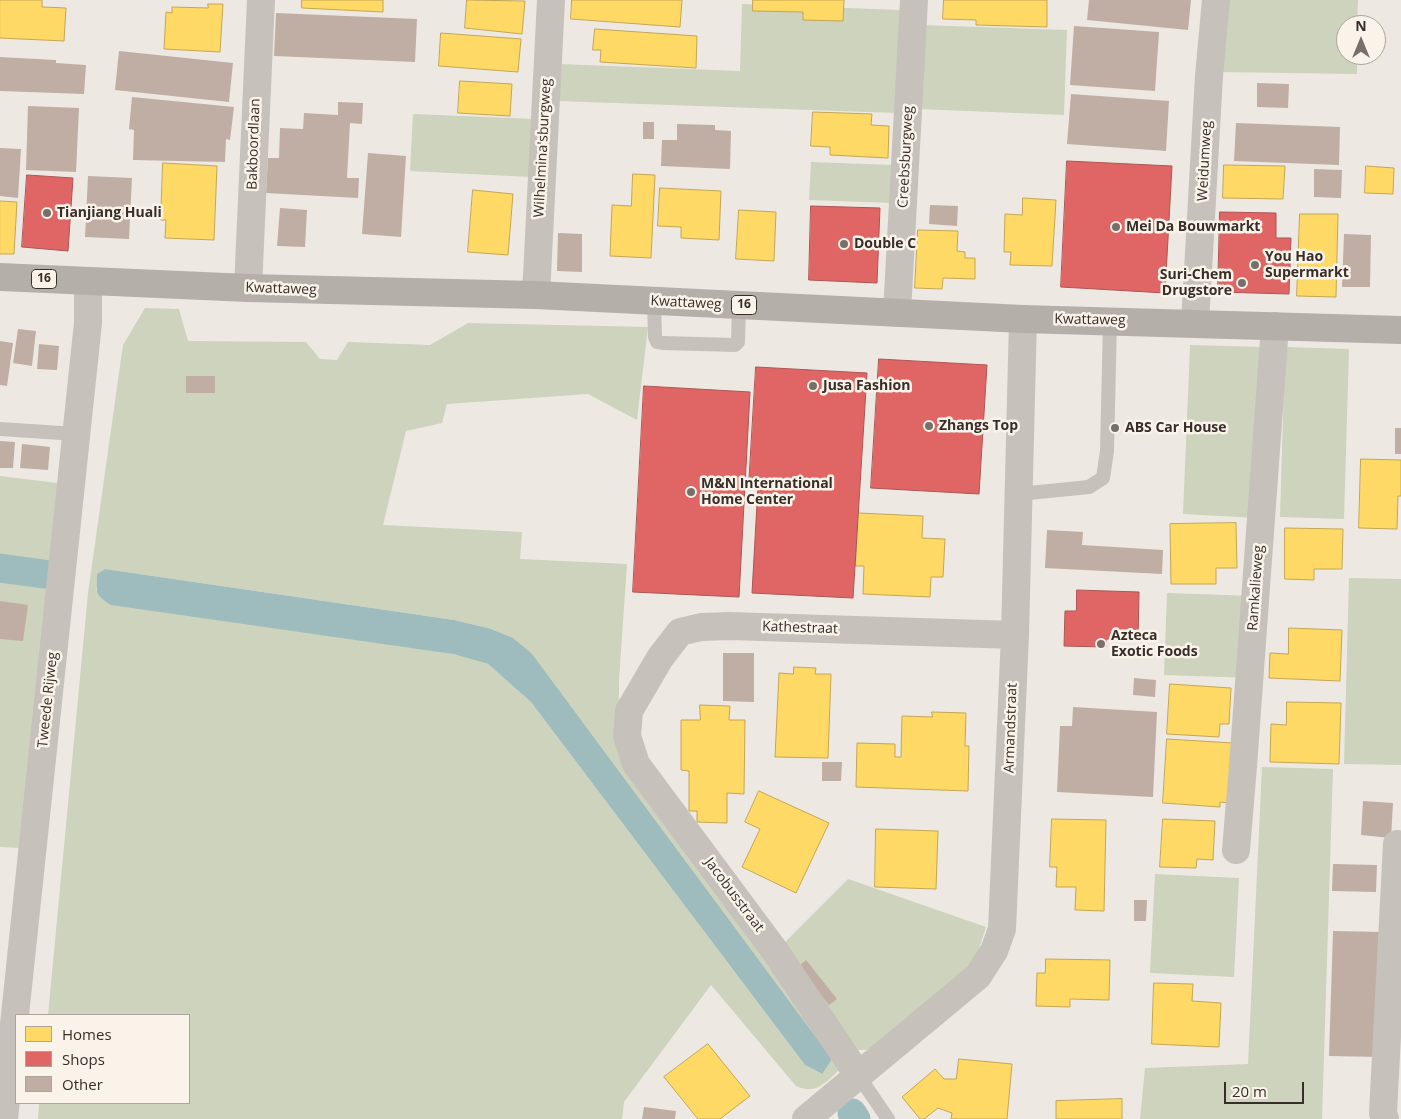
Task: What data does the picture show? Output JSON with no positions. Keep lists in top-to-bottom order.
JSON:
{
  "streets": {
    "main road": ["16", "Kwattaweg"],
    "street": [
      "Bakboordlaan",
      "Wilhelmina'sburgweg",
      "Creebsburgweg",
      "Weidumweg",
      "Ramkalieweg",
      "Kathestraat",
      "Tweede Rijweg",
      "Armandstraat",
      "Jacobusstraat"
    ]
  },
  "crossings": [
    ["Bakboordlaan", "Kwattaweg"],
    ["Wilhelmina'sburgweg", "Kwattaweg"],
    ["Creebsburgweg", "Kwattaweg"],
    ["Weidumweg", "Kwattaweg"],
    ["Kwattaweg", "Ramkalieweg"],
    ["Kwattaweg", "Tweede Rijweg"],
    ["Kwattaweg", "Armandstraat"],
    ["Kathestraat", "Armandstraat"],
    ["Kathestraat", "Jacobusstraat"],
    ["Armandstraat", "Jacobusstraat"]
  ],
  "places": [
    "Tianjiang Huali",
    "Mei Da Bouwmarkt",
    "Double C",
    "You Hao Supermarkt",
    "Suri-Chem Drugstore",
    "Jusa Fashion",
    "Zhangs Top",
    "ABS Car House",
    "M&N International Home Center",
    "Azteca Exotic Foods"
  ],
  "legend": ["Homes", "Shops", "Other"],
  "scale_bar": "20 m",
  "north": "top"
}
